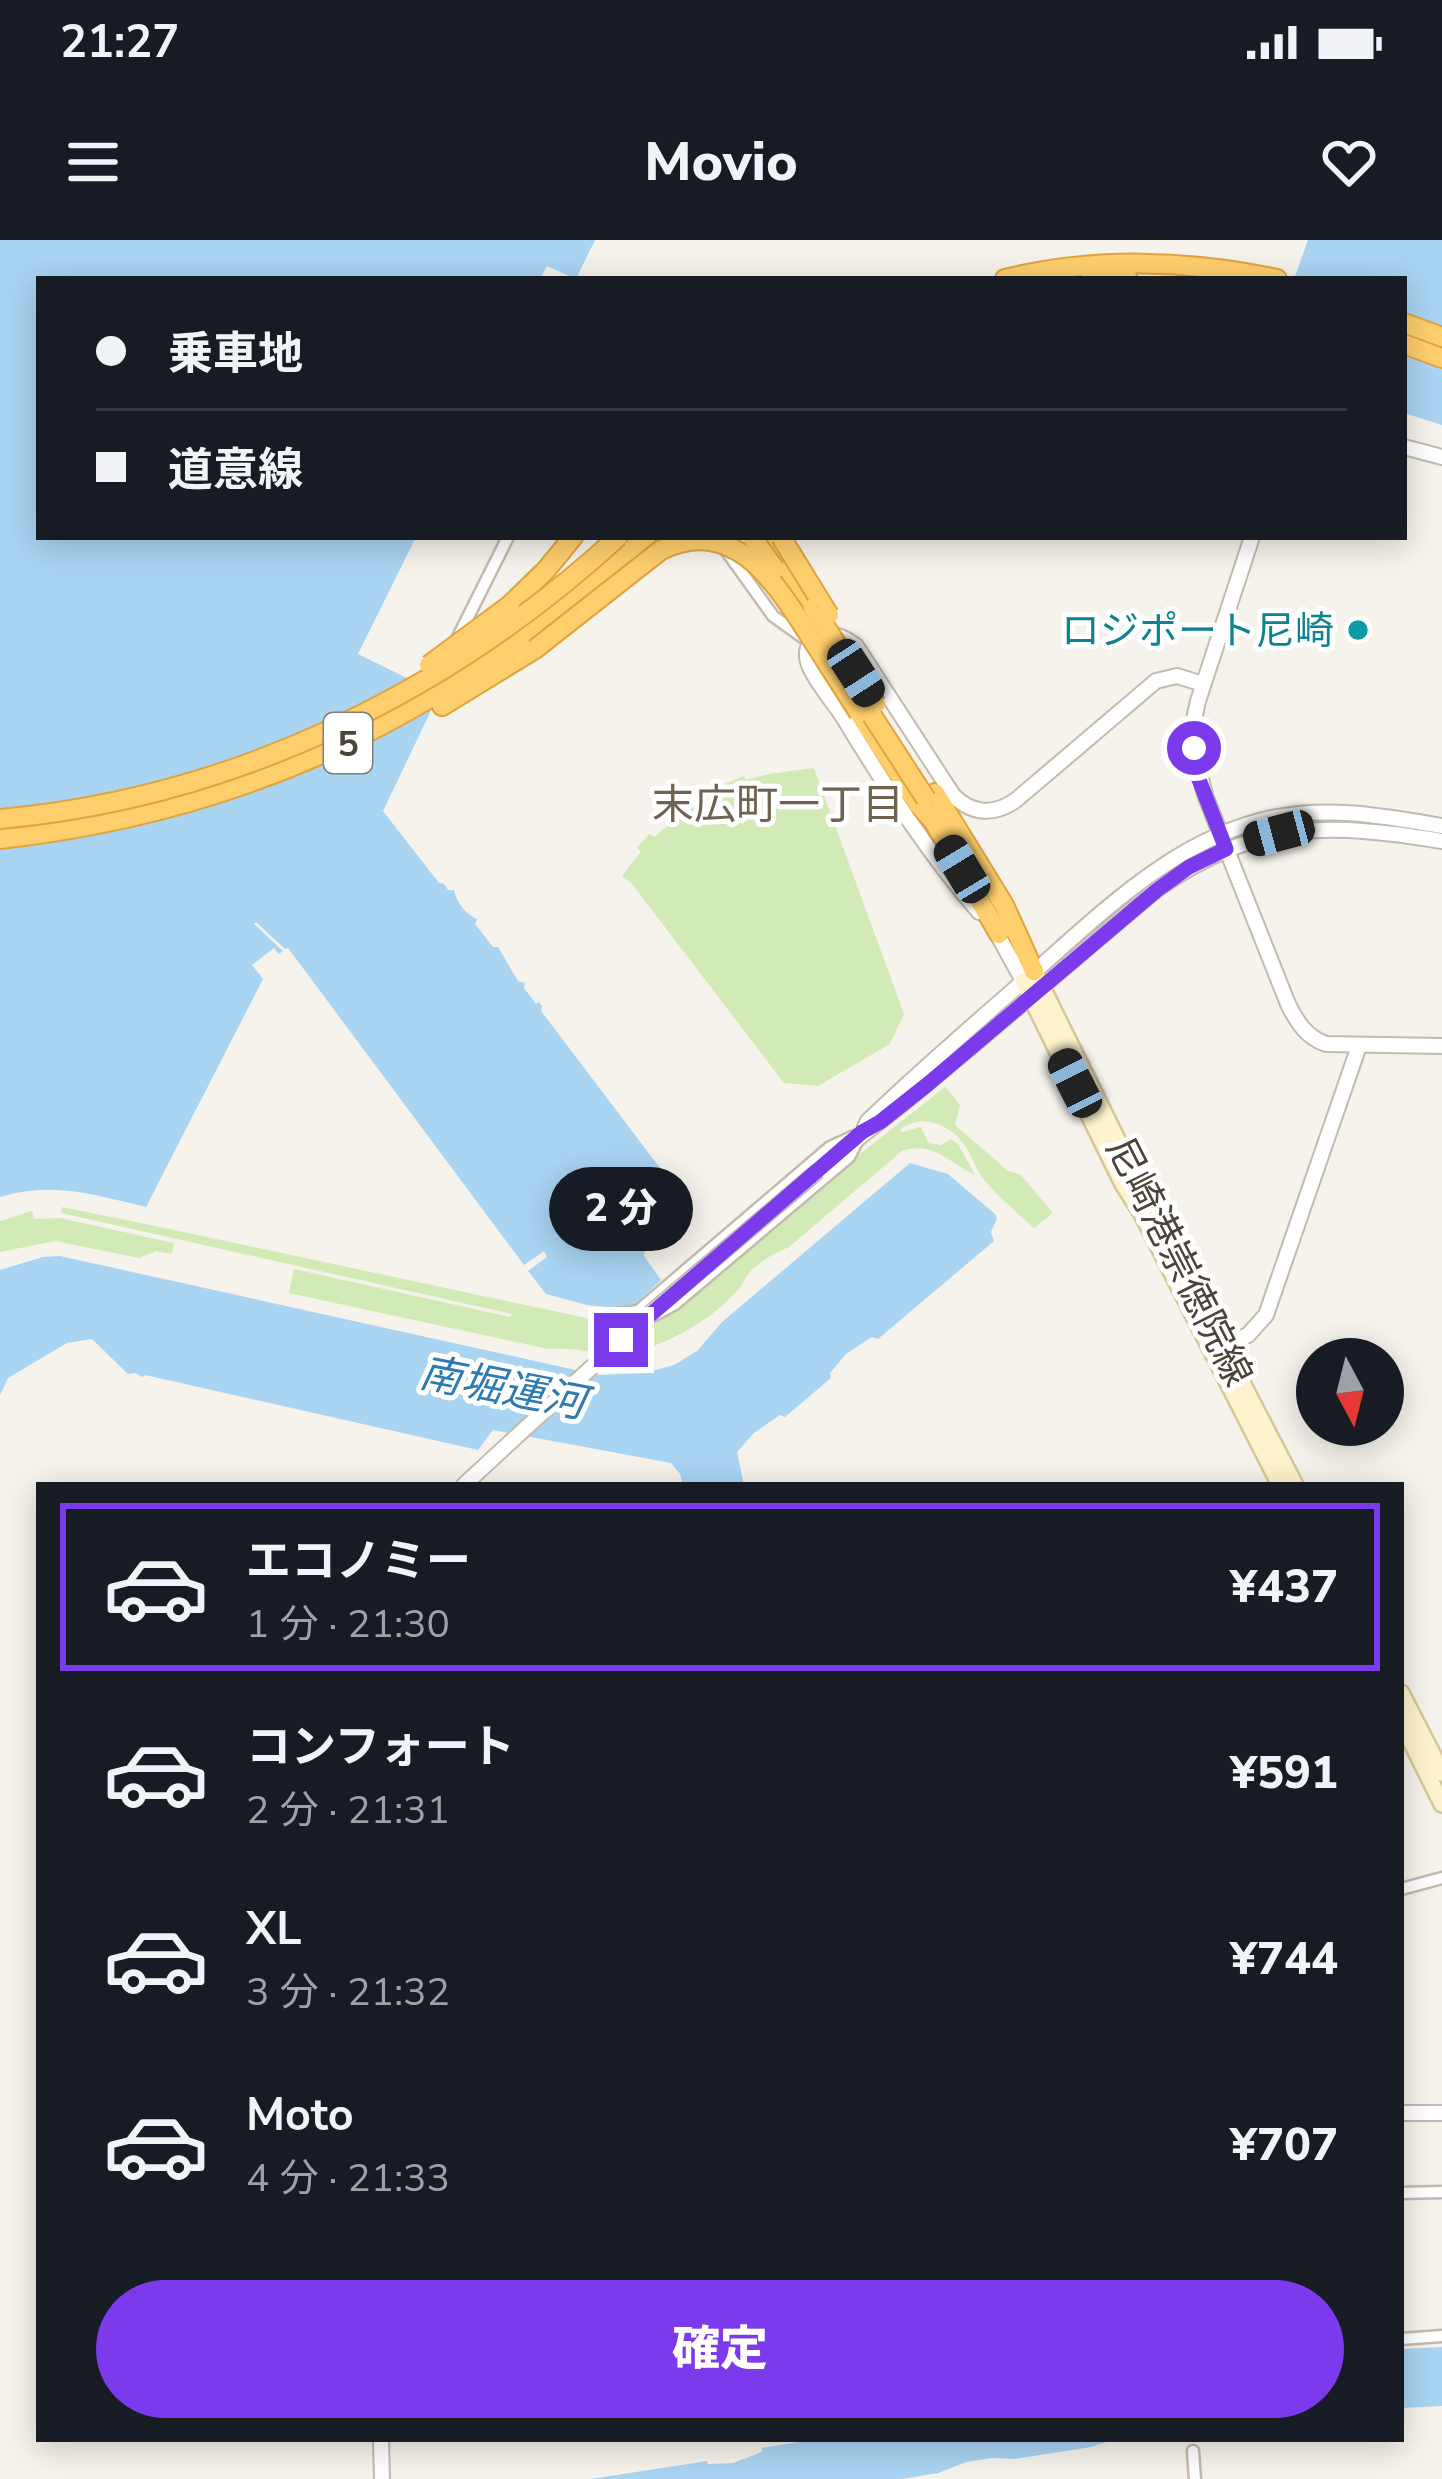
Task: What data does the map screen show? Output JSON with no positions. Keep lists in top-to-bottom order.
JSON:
{
  "streets": {
    "highway": ["5"],
    "main road": ["尼崎港崇徳院線"]
  },
  "districts": ["末広町一丁目"],
  "water": ["南堀運河"],
  "places": ["ロジポート尼崎"],
  "north": "bottom",
  "page": {
    "status": "21:27",
    "header": "Movio",
    "banner": ["乗車地", "道意線"],
    "bubble": "2 分",
    "list": [
      {
        "name": "エコノミー",
        "note": "1 分 · 21:30",
        "value": "¥437"
      },
      {
        "name": "コンフォート",
        "note": "2 分 · 21:31",
        "value": "¥591"
      },
      {
        "name": "XL",
        "note": "3 分 · 21:32",
        "value": "¥744"
      },
      {
        "name": "Moto",
        "note": "4 分 · 21:33",
        "value": "¥707"
      }
    ],
    "buttons": "確定"
  }
}
